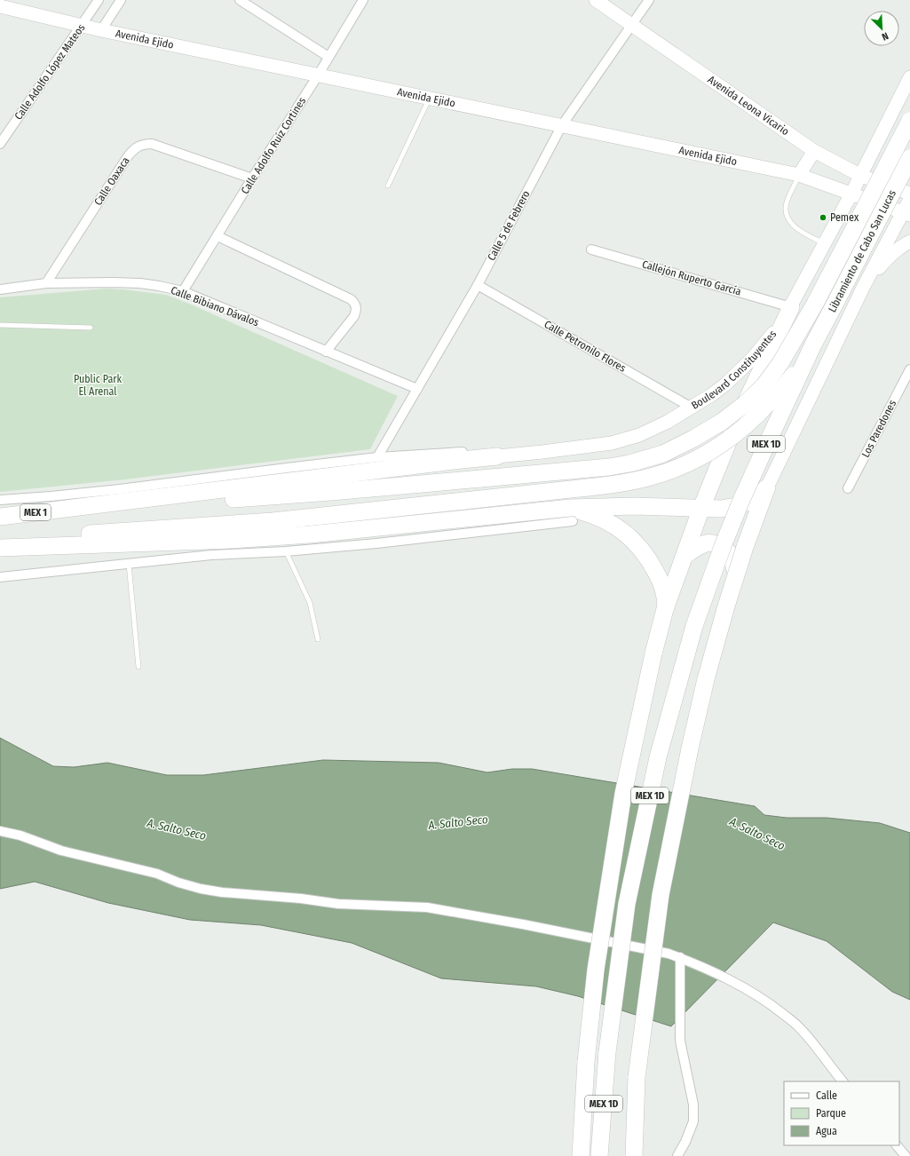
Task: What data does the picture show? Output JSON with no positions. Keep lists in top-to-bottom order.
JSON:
{
  "streets": {
    "highway": ["Libramiento de Cabo San Lucas", "MEX 1D", "MEX 1"],
    "street": [
      "Avenida Ejido",
      "Calle Adolfo López Mateos",
      "Avenida Leona Vicario",
      "Calle Adolfo Ruíz Cortines",
      "Calle Oaxaca",
      "Calle 5 de Febrero",
      "Callejón Ruperto García",
      "Calle Bibiano Dávalos",
      "Calle Petronilo Flores",
      "Boulevard Constituyentes",
      "Los Paredones"
    ]
  },
  "crossings": [
    ["Avenida Ejido", "Calle Adolfo López Mateos"],
    ["Avenida Ejido", "Calle Adolfo Ruíz Cortines"],
    ["Avenida Ejido", "Calle 5 de Febrero"],
    ["Avenida Ejido", "Boulevard Constituyentes"],
    ["Avenida Leona Vicario", "Calle 5 de Febrero"],
    ["Avenida Leona Vicario", "Boulevard Constituyentes"],
    ["Calle Adolfo Ruíz Cortines", "Calle Oaxaca"],
    ["Calle Adolfo Ruíz Cortines", "Calle Bibiano Dávalos"],
    ["Calle Oaxaca", "Calle Bibiano Dávalos"],
    ["Calle 5 de Febrero", "Calle Bibiano Dávalos"],
    ["Calle 5 de Febrero", "Calle Petronilo Flores"],
    ["Libramiento de Cabo San Lucas", "MEX 1D"],
    ["Callejón Ruperto García", "Boulevard Constituyentes"],
    ["Callejón Ruperto García", "MEX 1D"],
    ["Calle Petronilo Flores", "Boulevard Constituyentes"],
    ["Boulevard Constituyentes", "MEX 1D"]
  ],
  "water": ["A. Salto Seco"],
  "parks": ["Public Park El Arenal"],
  "places": ["Pemex"],
  "legend": ["Calle", "Parque", "Agua"],
  "north": "bottom right"
}
